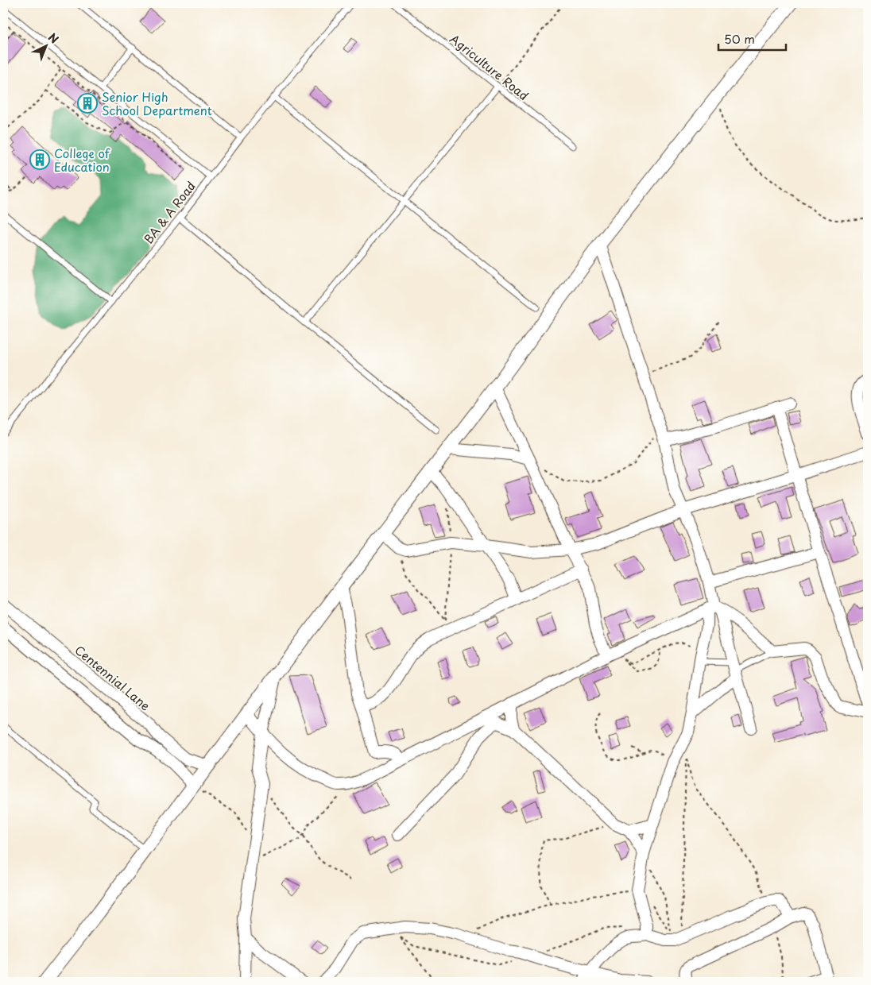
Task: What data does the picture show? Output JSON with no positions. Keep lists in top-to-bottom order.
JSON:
{
  "streets": {
    "street": ["Centennial Lane"],
    "lane": ["Agriculture Road", "BA & A Road"]
  },
  "places": {
    "building": ["Senior High School Department", "College of Education"]
  },
  "scale_bar": "50 m",
  "north": "top right"
}
